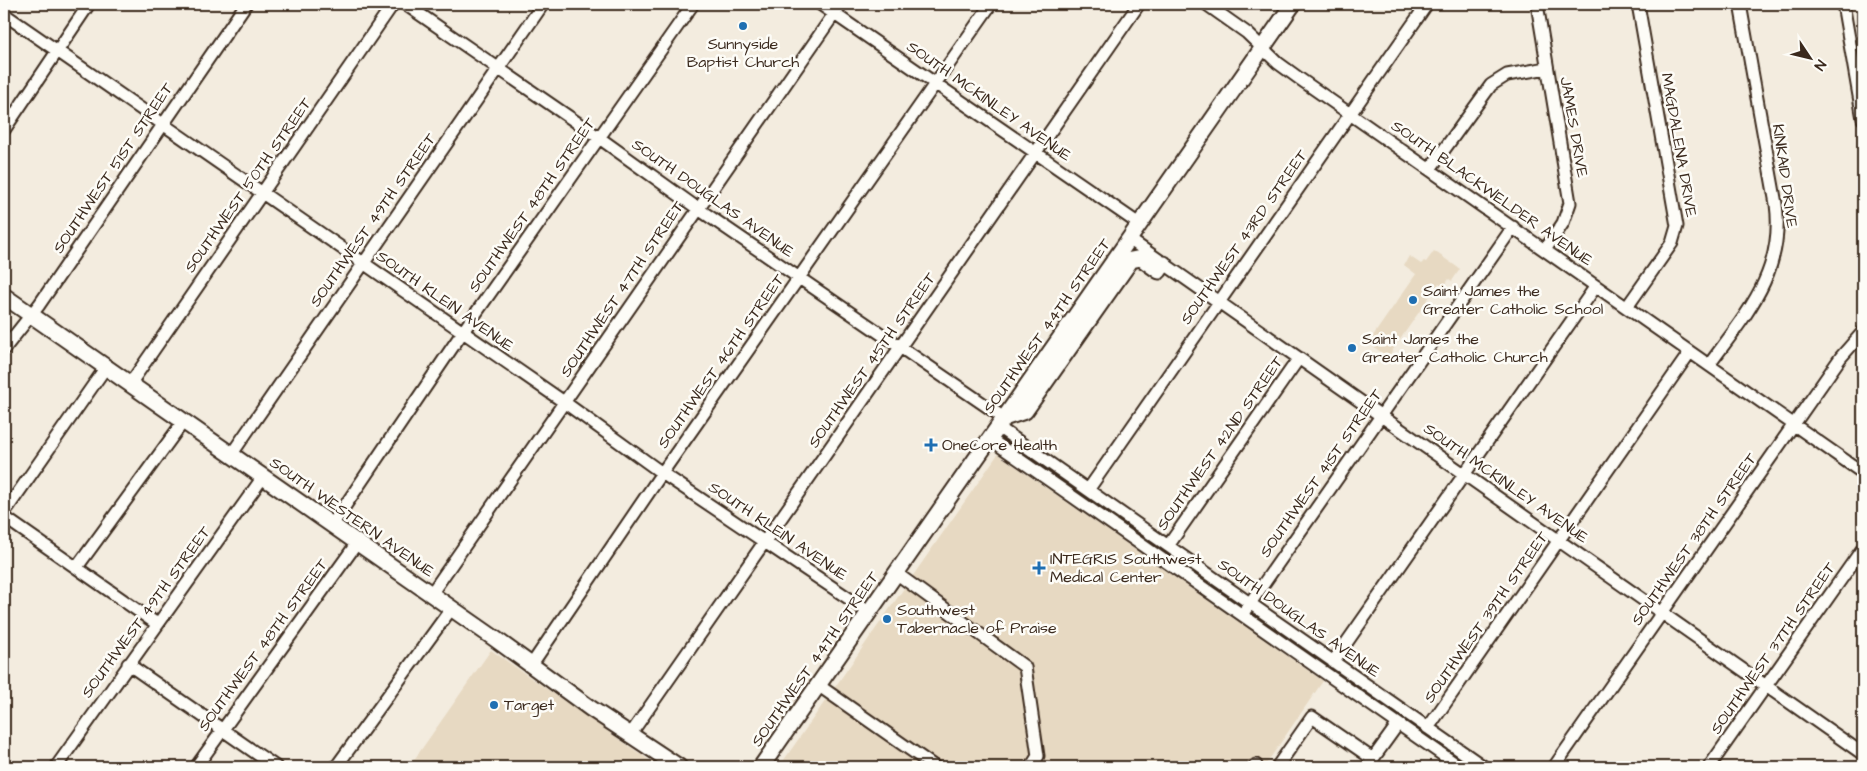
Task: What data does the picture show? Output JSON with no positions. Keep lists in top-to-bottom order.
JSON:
{
  "streets": {
    "main road": ["SOUTHWEST 44TH STREET", "SOUTH WESTERN AVENUE"],
    "street": [
      "SOUTH MCKINLEY AVENUE",
      "JAMES DRIVE",
      "MAGDALENA DRIVE",
      "SOUTHWEST 51ST STREET",
      "KINKAID DRIVE",
      "SOUTHWEST 50TH STREET",
      "SOUTH BLACKWELDER AVENUE",
      "SOUTH DOUGLAS AVENUE",
      "SOUTHWEST 48TH STREET",
      "SOUTHWEST 49TH STREET",
      "SOUTHWEST 43RD STREET",
      "SOUTHWEST 47TH STREET",
      "SOUTH KLEIN AVENUE",
      "SOUTHWEST 45TH STREET",
      "SOUTHWEST 46TH STREET",
      "SOUTHWEST 42ND STREET",
      "SOUTHWEST 41ST STREET",
      "SOUTHWEST 38TH STREET",
      "SOUTHWEST 39TH STREET",
      "SOUTHWEST 37TH STREET"
    ]
  },
  "crossings": [
    ["SOUTH MCKINLEY AVENUE", "SOUTHWEST 43RD STREET"],
    ["SOUTH MCKINLEY AVENUE", "SOUTHWEST 47TH STREET"],
    ["SOUTH MCKINLEY AVENUE", "SOUTHWEST 44TH STREET"],
    ["SOUTH MCKINLEY AVENUE", "SOUTHWEST 45TH STREET"],
    ["SOUTH MCKINLEY AVENUE", "SOUTHWEST 46TH STREET"],
    ["SOUTH MCKINLEY AVENUE", "SOUTHWEST 42ND STREET"],
    ["SOUTH MCKINLEY AVENUE", "SOUTHWEST 41ST STREET"],
    ["SOUTH MCKINLEY AVENUE", "SOUTHWEST 38TH STREET"],
    ["SOUTH MCKINLEY AVENUE", "SOUTHWEST 39TH STREET"],
    ["SOUTH MCKINLEY AVENUE", "SOUTHWEST 37TH STREET"],
    ["JAMES DRIVE", "SOUTH BLACKWELDER AVENUE"],
    ["MAGDALENA DRIVE", "SOUTH BLACKWELDER AVENUE"],
    ["SOUTHWEST 51ST STREET", "SOUTH KLEIN AVENUE"],
    ["SOUTHWEST 51ST STREET", "SOUTH WESTERN AVENUE"],
    ["KINKAID DRIVE", "SOUTH BLACKWELDER AVENUE"],
    ["SOUTHWEST 50TH STREET", "SOUTH KLEIN AVENUE"],
    ["SOUTHWEST 50TH STREET", "SOUTH WESTERN AVENUE"],
    ["SOUTH BLACKWELDER AVENUE", "SOUTHWEST 43RD STREET"],
    ["SOUTH BLACKWELDER AVENUE", "SOUTHWEST 44TH STREET"],
    ["SOUTH BLACKWELDER AVENUE", "SOUTHWEST 41ST STREET"],
    ["SOUTH BLACKWELDER AVENUE", "SOUTHWEST 38TH STREET"],
    ["SOUTH BLACKWELDER AVENUE", "SOUTHWEST 39TH STREET"],
    ["SOUTH DOUGLAS AVENUE", "SOUTHWEST 48TH STREET"],
    ["SOUTH DOUGLAS AVENUE", "SOUTHWEST 49TH STREET"],
    ["SOUTH DOUGLAS AVENUE", "SOUTHWEST 43RD STREET"],
    ["SOUTH DOUGLAS AVENUE", "SOUTHWEST 47TH STREET"],
    ["SOUTH DOUGLAS AVENUE", "SOUTHWEST 44TH STREET"],
    ["SOUTH DOUGLAS AVENUE", "SOUTHWEST 45TH STREET"],
    ["SOUTH DOUGLAS AVENUE", "SOUTHWEST 46TH STREET"],
    ["SOUTH DOUGLAS AVENUE", "SOUTHWEST 42ND STREET"],
    ["SOUTH DOUGLAS AVENUE", "SOUTHWEST 41ST STREET"],
    ["SOUTH DOUGLAS AVENUE", "SOUTHWEST 39TH STREET"],
    ["SOUTHWEST 48TH STREET", "SOUTH KLEIN AVENUE"],
    ["SOUTHWEST 48TH STREET", "SOUTH WESTERN AVENUE"],
    ["SOUTHWEST 49TH STREET", "SOUTH KLEIN AVENUE"],
    ["SOUTHWEST 49TH STREET", "SOUTH WESTERN AVENUE"],
    ["SOUTHWEST 47TH STREET", "SOUTH KLEIN AVENUE"],
    ["SOUTHWEST 47TH STREET", "SOUTH WESTERN AVENUE"],
    ["SOUTH KLEIN AVENUE", "SOUTHWEST 44TH STREET"],
    ["SOUTH KLEIN AVENUE", "SOUTHWEST 45TH STREET"],
    ["SOUTH KLEIN AVENUE", "SOUTHWEST 46TH STREET"],
    ["SOUTHWEST 45TH STREET", "SOUTH WESTERN AVENUE"],
    ["SOUTHWEST 46TH STREET", "SOUTH WESTERN AVENUE"]
  ],
  "places": {
    "other": [
      "Sunnyside Baptist Church",
      "Saint James the Greater Catholic School",
      "Saint James the Greater Catholic Church",
      "Southwest Tabernacle of Praise",
      "Target"
    ],
    "health": ["OneCore Health", "INTEGRIS Southwest Medical Center"]
  },
  "north": "bottom right"
}
